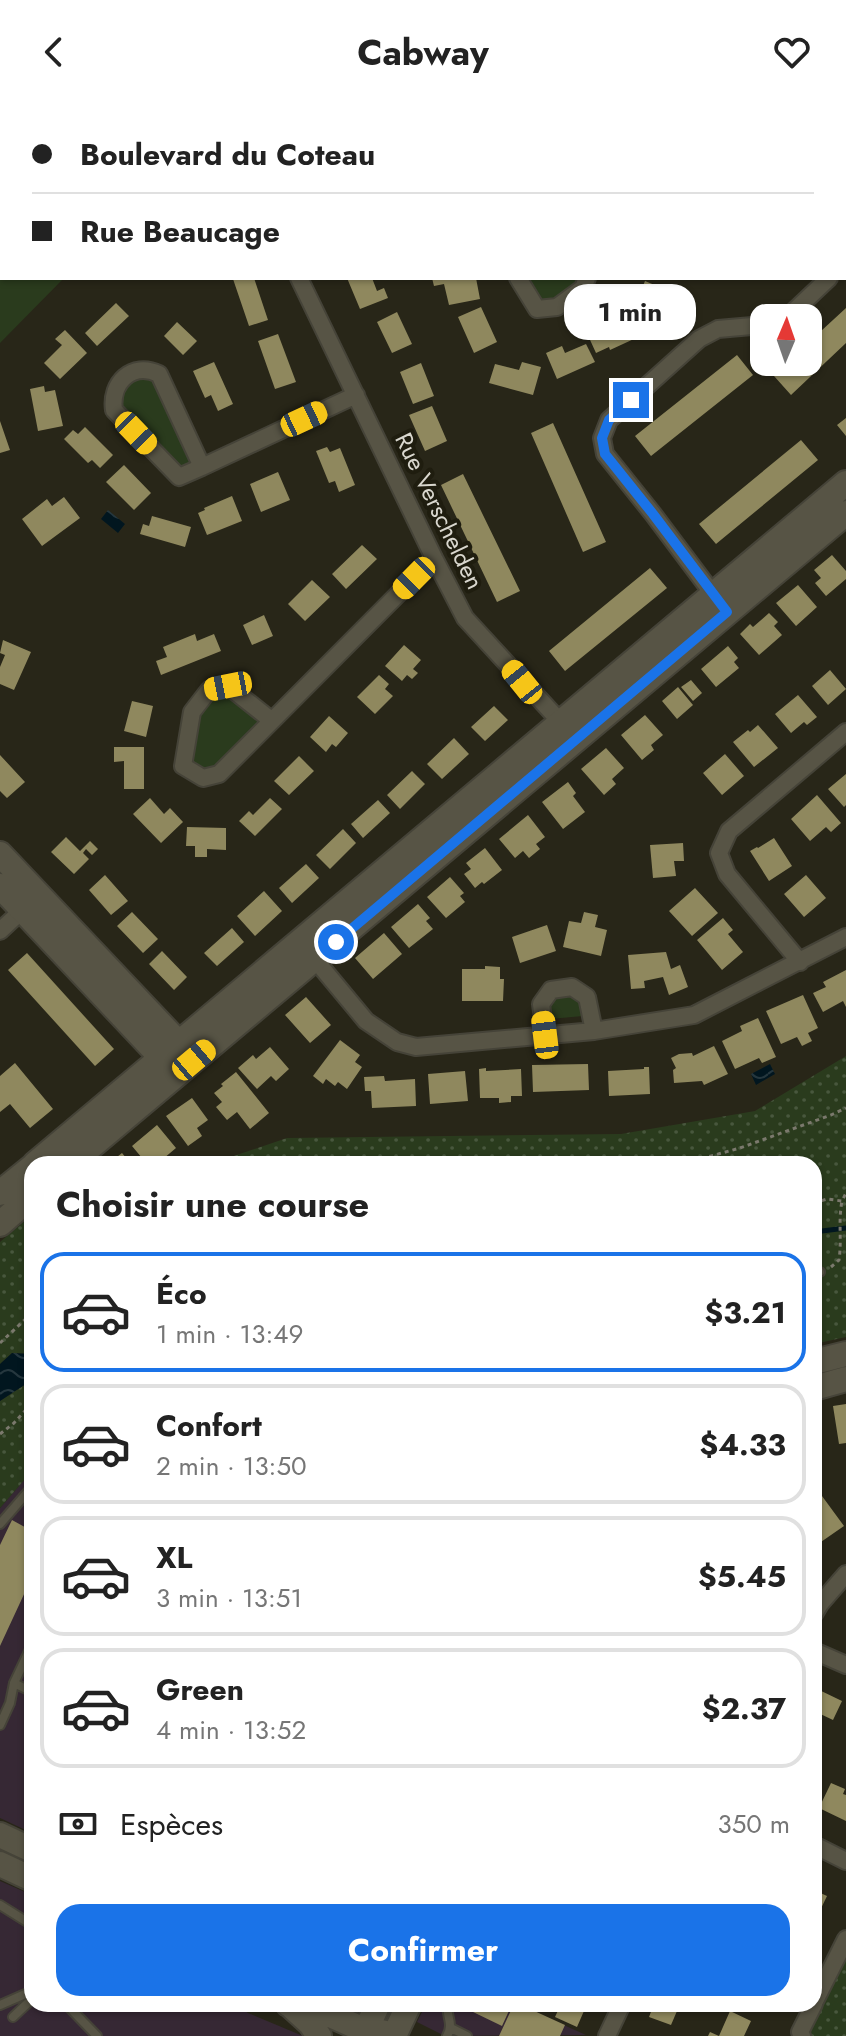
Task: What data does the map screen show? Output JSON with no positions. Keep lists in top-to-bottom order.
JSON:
{
  "streets": {
    "street": ["Rue Verschelden"]
  },
  "north": "top",
  "page": {
    "header": "Cabway",
    "banner": ["Boulevard du Coteau", "Rue Beaucage"],
    "bubble": "1 min",
    "heading": "Choisir une course",
    "list": [
      {
        "name": "Éco",
        "note": "1 min · 13:49",
        "value": "$3.21"
      },
      {
        "name": "Confort",
        "note": "2 min · 13:50",
        "value": "$4.33"
      },
      {
        "name": "XL",
        "note": "3 min · 13:51",
        "value": "$5.45"
      },
      {
        "name": "Green",
        "note": "4 min · 13:52",
        "value": "$2.37"
      }
    ],
    "pay": ["Espèces", "350 m"],
    "buttons": "Confirmer"
  }
}
